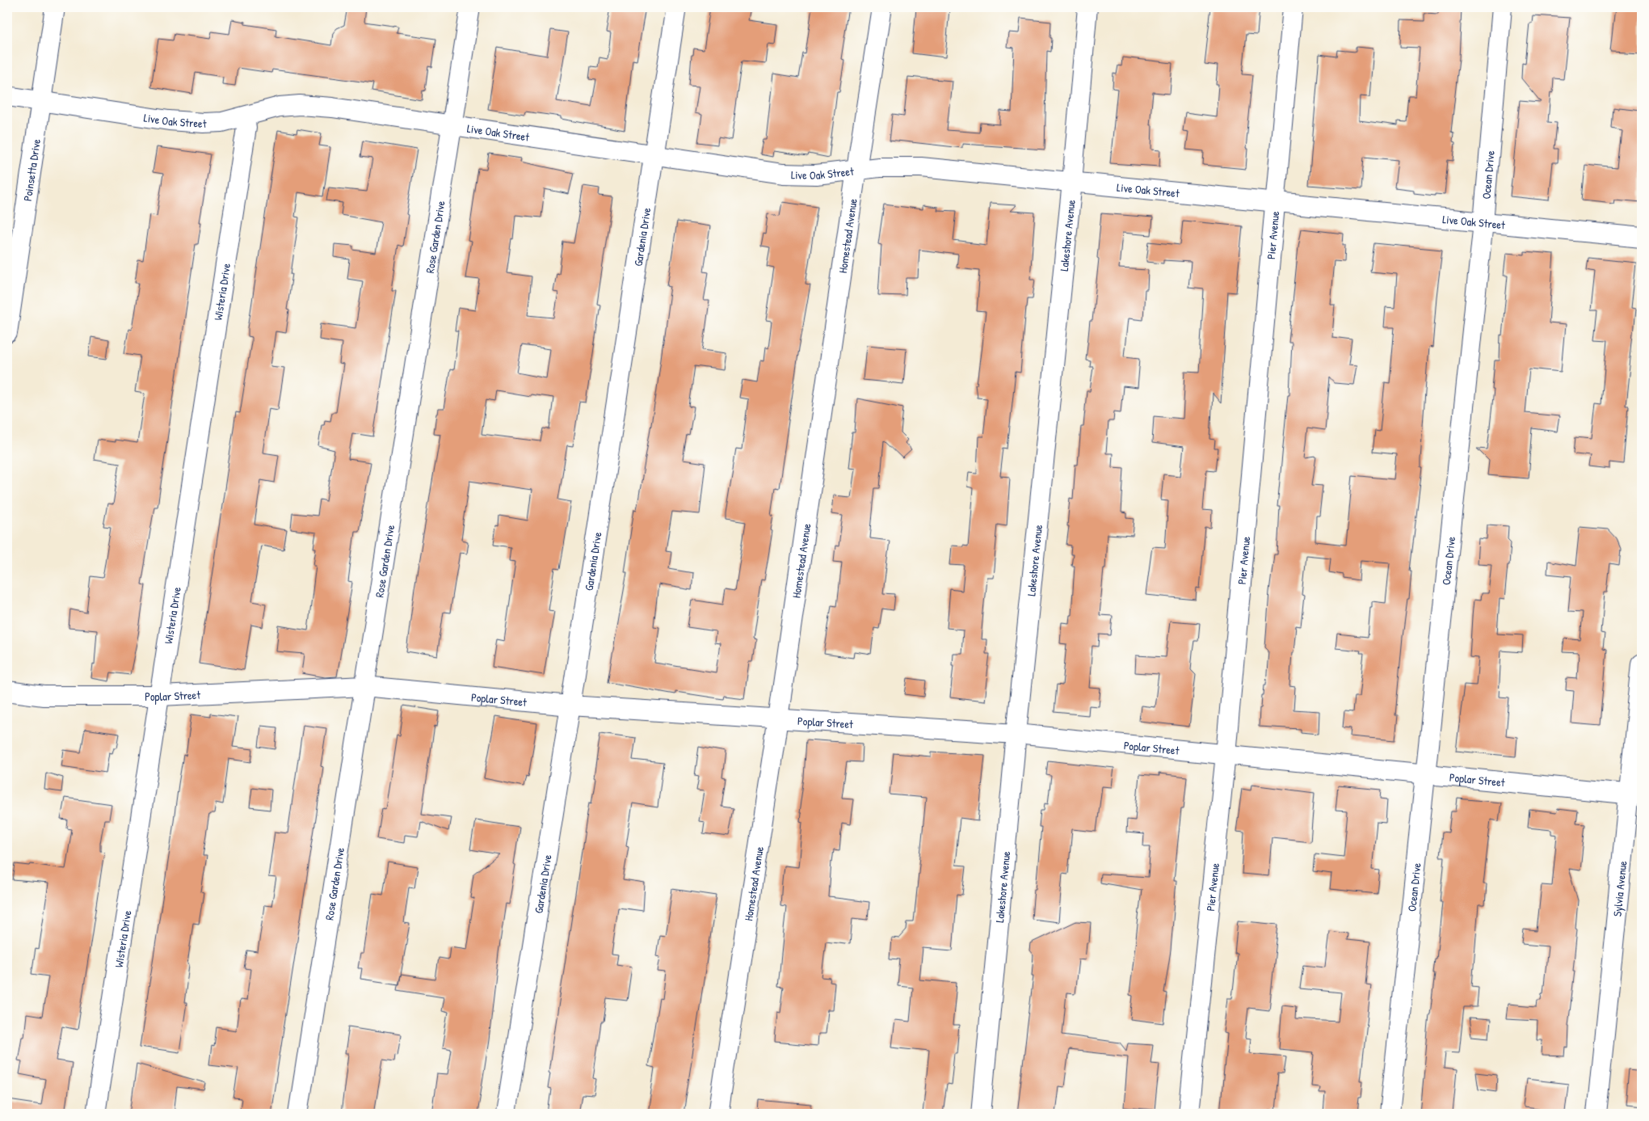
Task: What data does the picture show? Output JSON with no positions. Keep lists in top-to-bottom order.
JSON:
{
  "streets": {
    "street": [
      "Live Oak Street",
      "Poinsetta Drive",
      "Ocean Drive",
      "Lakeshore Avenue",
      "Pier Avenue",
      "Rose Garden Drive",
      "Gardenia Drive",
      "Homestead Avenue",
      "Wisteria Drive",
      "Poplar Street",
      "Sylvia Avenue"
    ]
  },
  "crossings": [
    ["Live Oak Street", "Poinsetta Drive"],
    ["Live Oak Street", "Ocean Drive"],
    ["Live Oak Street", "Lakeshore Avenue"],
    ["Live Oak Street", "Pier Avenue"],
    ["Live Oak Street", "Rose Garden Drive"],
    ["Live Oak Street", "Gardenia Drive"],
    ["Live Oak Street", "Homestead Avenue"],
    ["Live Oak Street", "Wisteria Drive"],
    ["Ocean Drive", "Poplar Street"],
    ["Lakeshore Avenue", "Poplar Street"],
    ["Pier Avenue", "Poplar Street"],
    ["Rose Garden Drive", "Poplar Street"],
    ["Gardenia Drive", "Poplar Street"],
    ["Homestead Avenue", "Poplar Street"],
    ["Wisteria Drive", "Poplar Street"],
    ["Poplar Street", "Sylvia Avenue"]
  ]
}
